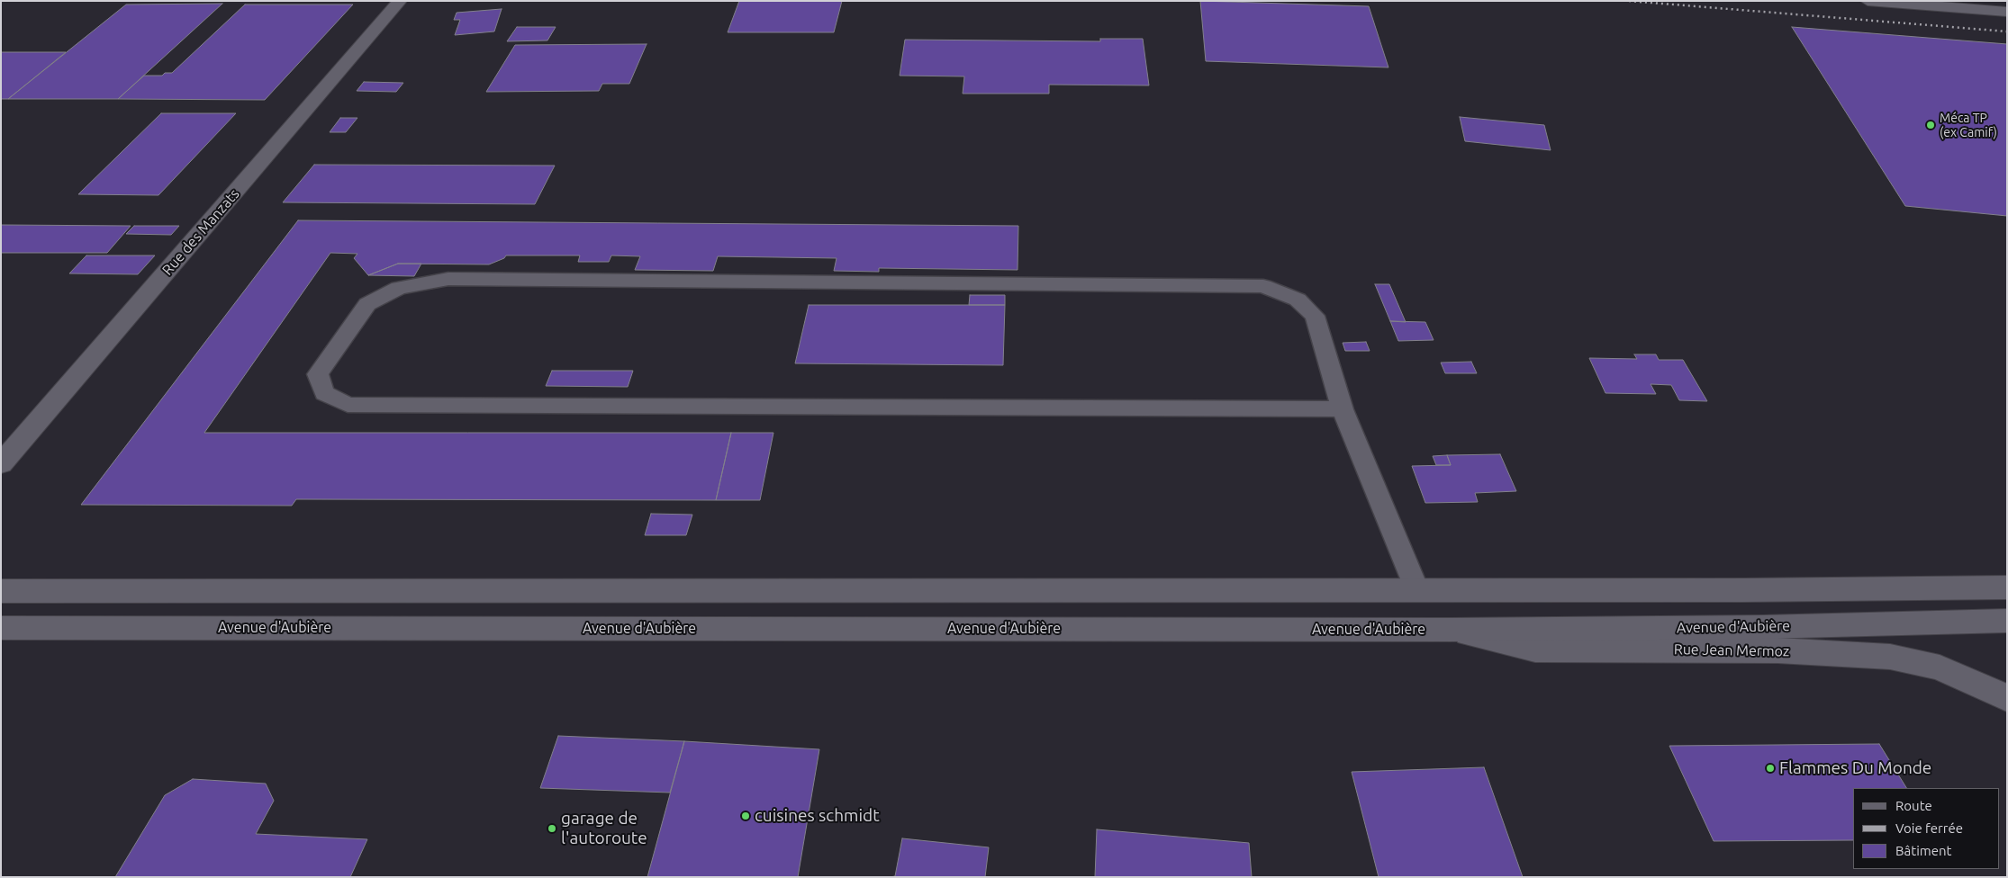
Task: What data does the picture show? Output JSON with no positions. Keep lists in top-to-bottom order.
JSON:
{
  "streets": {
    "main road": ["Rue des Manzats", "Avenue d'Aubière", "Rue Jean Mermoz"]
  },
  "crossings": [
    ["Avenue d'Aubière", "Rue Jean Mermoz"]
  ],
  "places": [
    "Méca TP (ex Camif)",
    "Flammes Du Monde",
    "cuisines schmidt",
    "garage de l'autoroute"
  ],
  "legend": ["Route", "Voie ferrée", "Bâtiment"]
}
